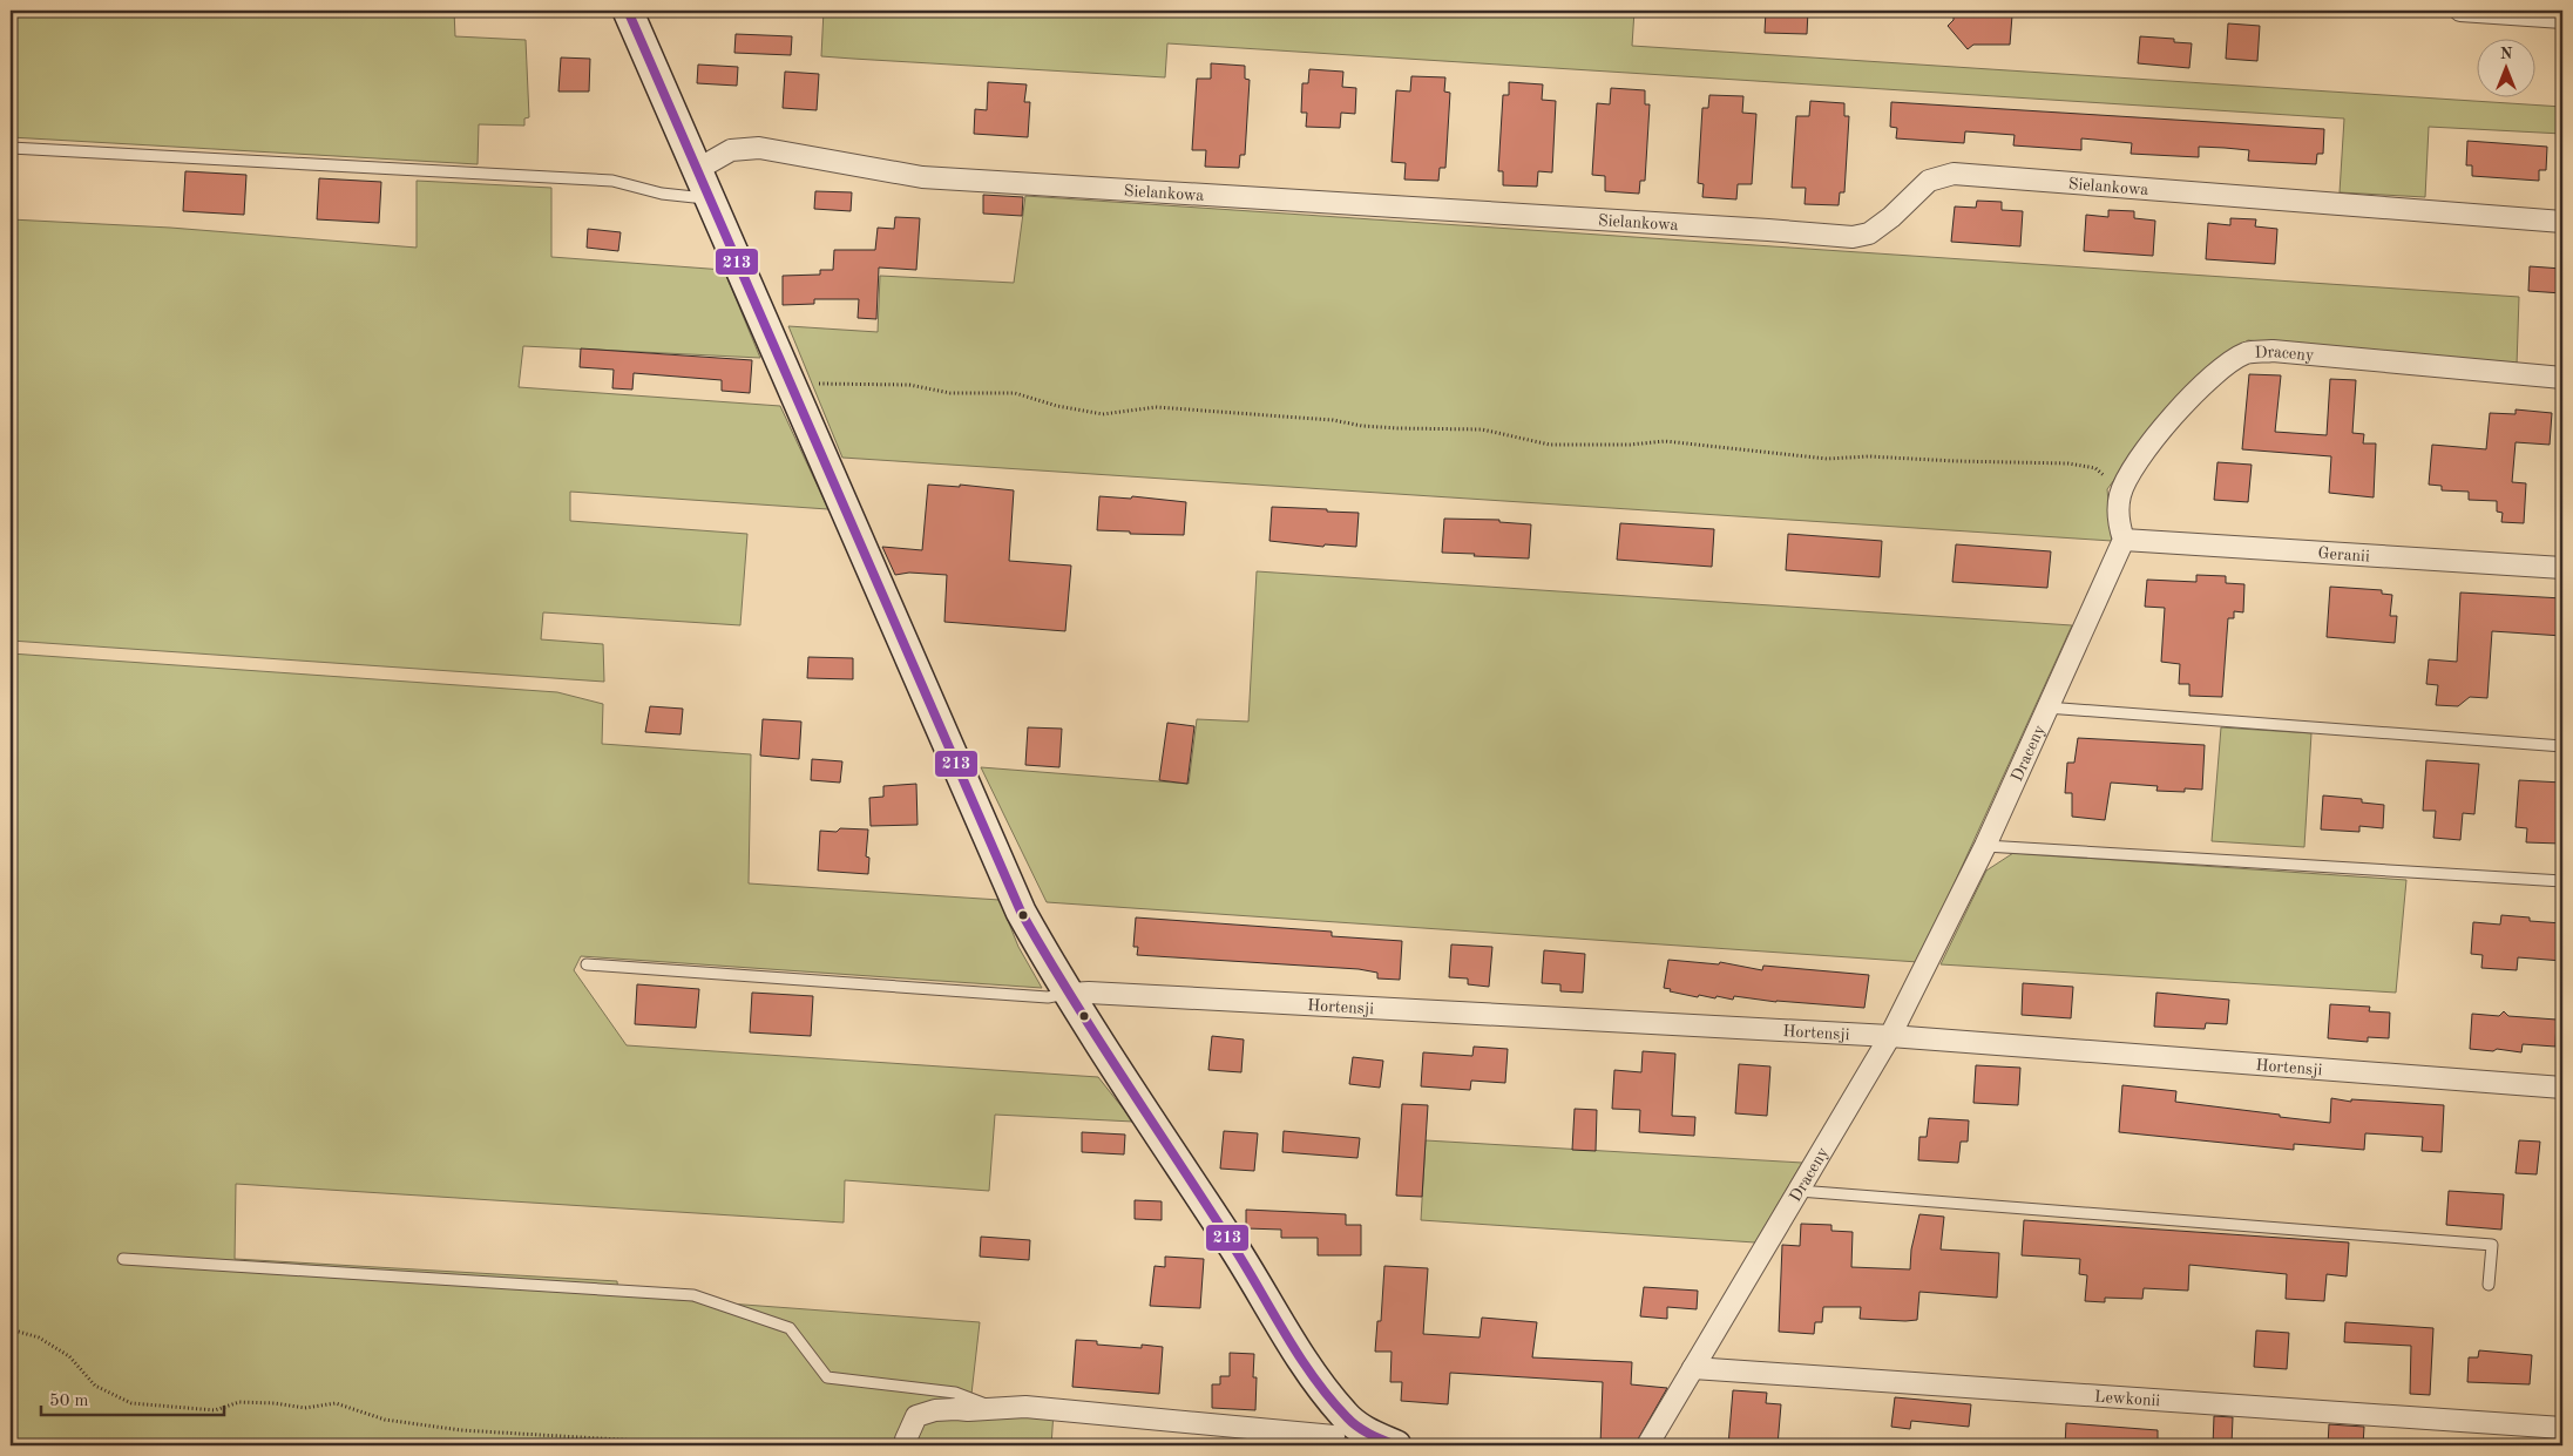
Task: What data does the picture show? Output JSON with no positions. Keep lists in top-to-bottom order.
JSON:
{
  "streets": {
    "street": [
      "Sielankowa",
      "Draceny",
      "Geranii",
      "Hortensji",
      "Lewkonii"
    ]
  },
  "crossings": [
    ["Draceny", "Geranii"],
    ["Draceny", "Hortensji"],
    ["Draceny", "Lewkonii"]
  ],
  "lines": ["transit line 213"],
  "scale_bar": "50 m",
  "north": "top"
}
